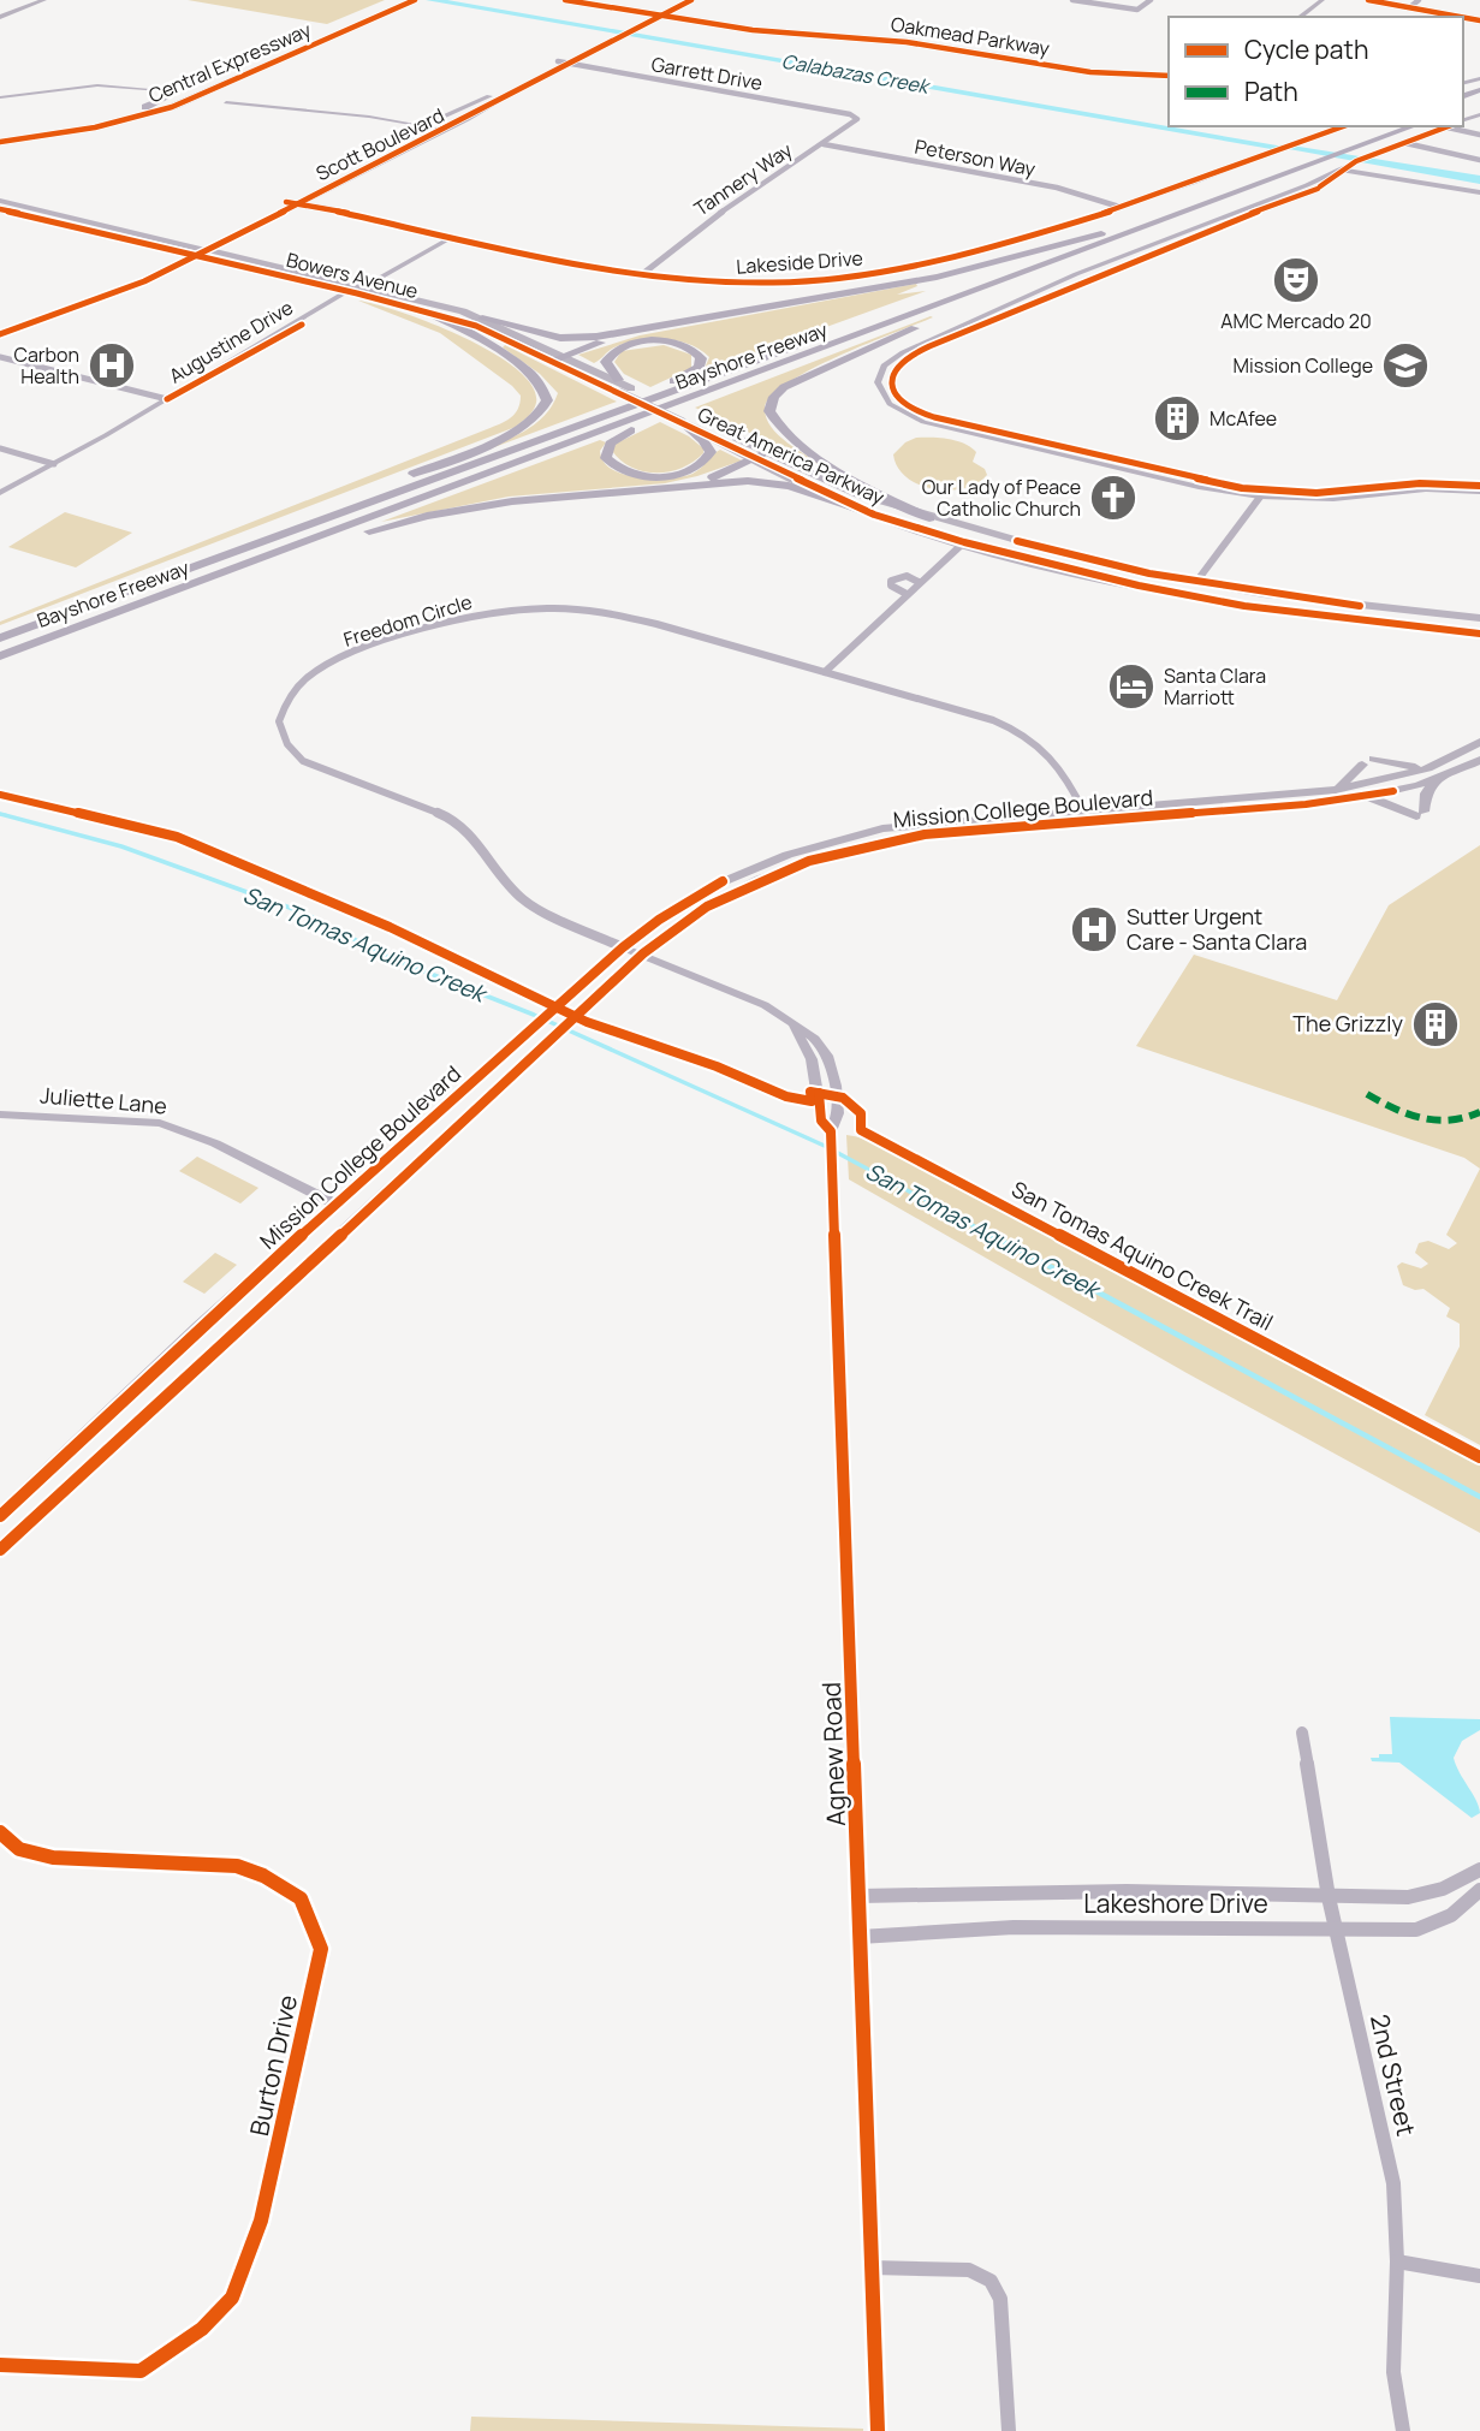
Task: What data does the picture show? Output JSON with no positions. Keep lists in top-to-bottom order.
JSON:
{
  "streets": {
    "highway": ["Central Expressway", "Bayshore Freeway"],
    "main road": [
      "Oakmead Parkway",
      "Scott Boulevard",
      "Bowers Avenue",
      "Great America Parkway",
      "Mission College Boulevard"
    ],
    "street": [
      "Garrett Drive",
      "Peterson Way",
      "Tannery Way",
      "Lakeside Drive",
      "Augustine Drive",
      "Freedom Circle",
      "Juliette Lane",
      "Agnew Road",
      "Lakeshore Drive",
      "Burton Drive",
      "2nd Street"
    ],
    "cycle path": ["San Tomas Aquino Creek Trail"]
  },
  "crossings": [
    ["Oakmead Parkway", "Scott Boulevard"],
    ["Garrett Drive", "Scott Boulevard"],
    ["Garrett Drive", "Tannery Way"],
    ["Scott Boulevard", "Lakeside Drive"],
    ["Scott Boulevard", "Bowers Avenue"],
    ["Peterson Way", "Tannery Way"],
    ["Peterson Way", "Lakeside Drive"],
    ["Tannery Way", "Lakeside Drive"],
    ["Lakeside Drive", "Augustine Drive"],
    ["Bowers Avenue", "Augustine Drive"],
    ["Bowers Avenue", "Great America Parkway"],
    ["Freedom Circle", "Mission College Boulevard"],
    ["Freedom Circle", "Agnew Road"],
    ["Mission College Boulevard", "Juliette Lane"],
    ["Mission College Boulevard", "Agnew Road"],
    ["Agnew Road", "Lakeshore Drive"],
    ["Lakeshore Drive", "2nd Street"]
  ],
  "water": ["Calabazas Creek", "San Tomas Aquino Creek"],
  "places": {
    "theatre": ["AMC Mercado 20"],
    "hospital": ["Carbon Health", "Sutter Urgent Care - Santa Clara"],
    "school or university": ["Mission College"],
    "building": ["McAfee", "The Grizzly"],
    "church": ["Our Lady of Peace Catholic Church"],
    "hotel": ["Santa Clara Marriott"]
  },
  "legend": ["Cycle path", "Path"]
}
